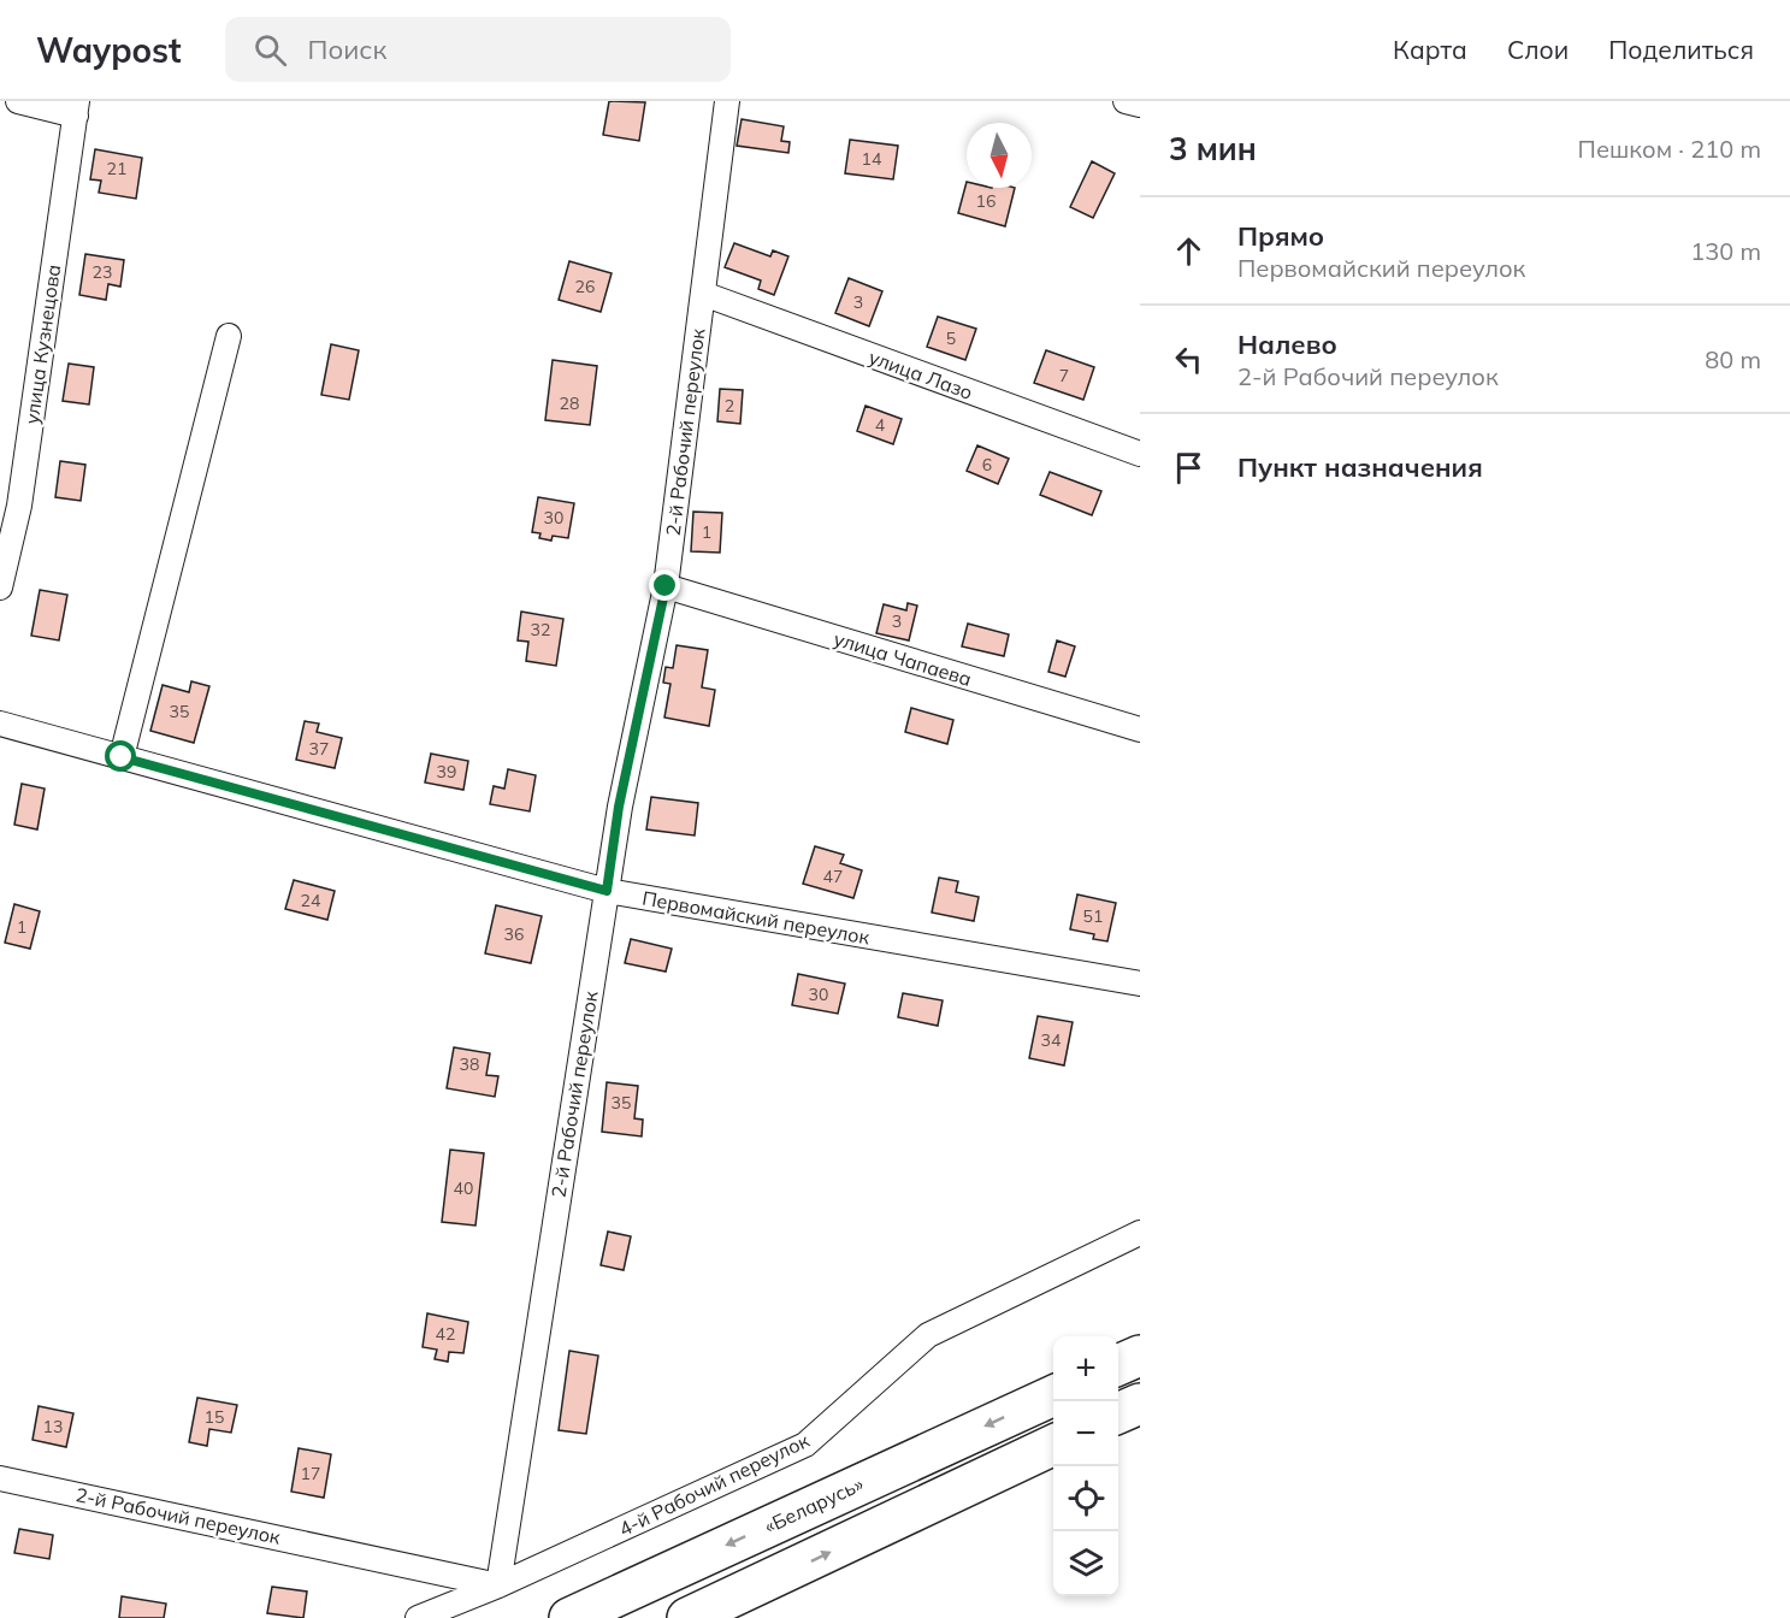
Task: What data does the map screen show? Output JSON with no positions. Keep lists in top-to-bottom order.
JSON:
{
  "streets": {
    "highway": ["«Беларусь»"],
    "street": [
      "улица Кузнецова",
      "улица Лазо",
      "2-й Рабочий переулок",
      "улица Чапаева",
      "Первомайский переулок",
      "4-й Рабочий переулок"
    ]
  },
  "crossings": [
    ["улица Лазо", "2-й Рабочий переулок"],
    ["2-й Рабочий переулок", "улица Чапаева"],
    ["2-й Рабочий переулок", "Первомайский переулок"],
    ["2-й Рабочий переулок", "4-й Рабочий переулок"]
  ],
  "house_numbers": [
    "14",
    "21",
    "16",
    "23",
    "26",
    "3",
    "5",
    "7",
    "28",
    "2",
    "4",
    "6",
    "30",
    "1",
    "3",
    "32",
    "35",
    "37",
    "39",
    "47",
    "24",
    "51",
    "1",
    "36",
    "30",
    "34",
    "38",
    "35",
    "40",
    "42",
    "15",
    "13",
    "17"
  ],
  "north": "bottom",
  "page": {
    "header": "Waypost",
    "search": "Поиск",
    "nav": ["Карта", "Слои", "Поделиться"],
    "heading": ["3 мин", "Пешком · 210 m"],
    "list": [
      ["Прямо", "Первомайский переулок", "130 m"],
      ["Налево", "2-й Рабочий переулок", "80 m"],
      "Пункт назначения"
    ],
    "map_buttons": ["+", "−"]
  }
}
